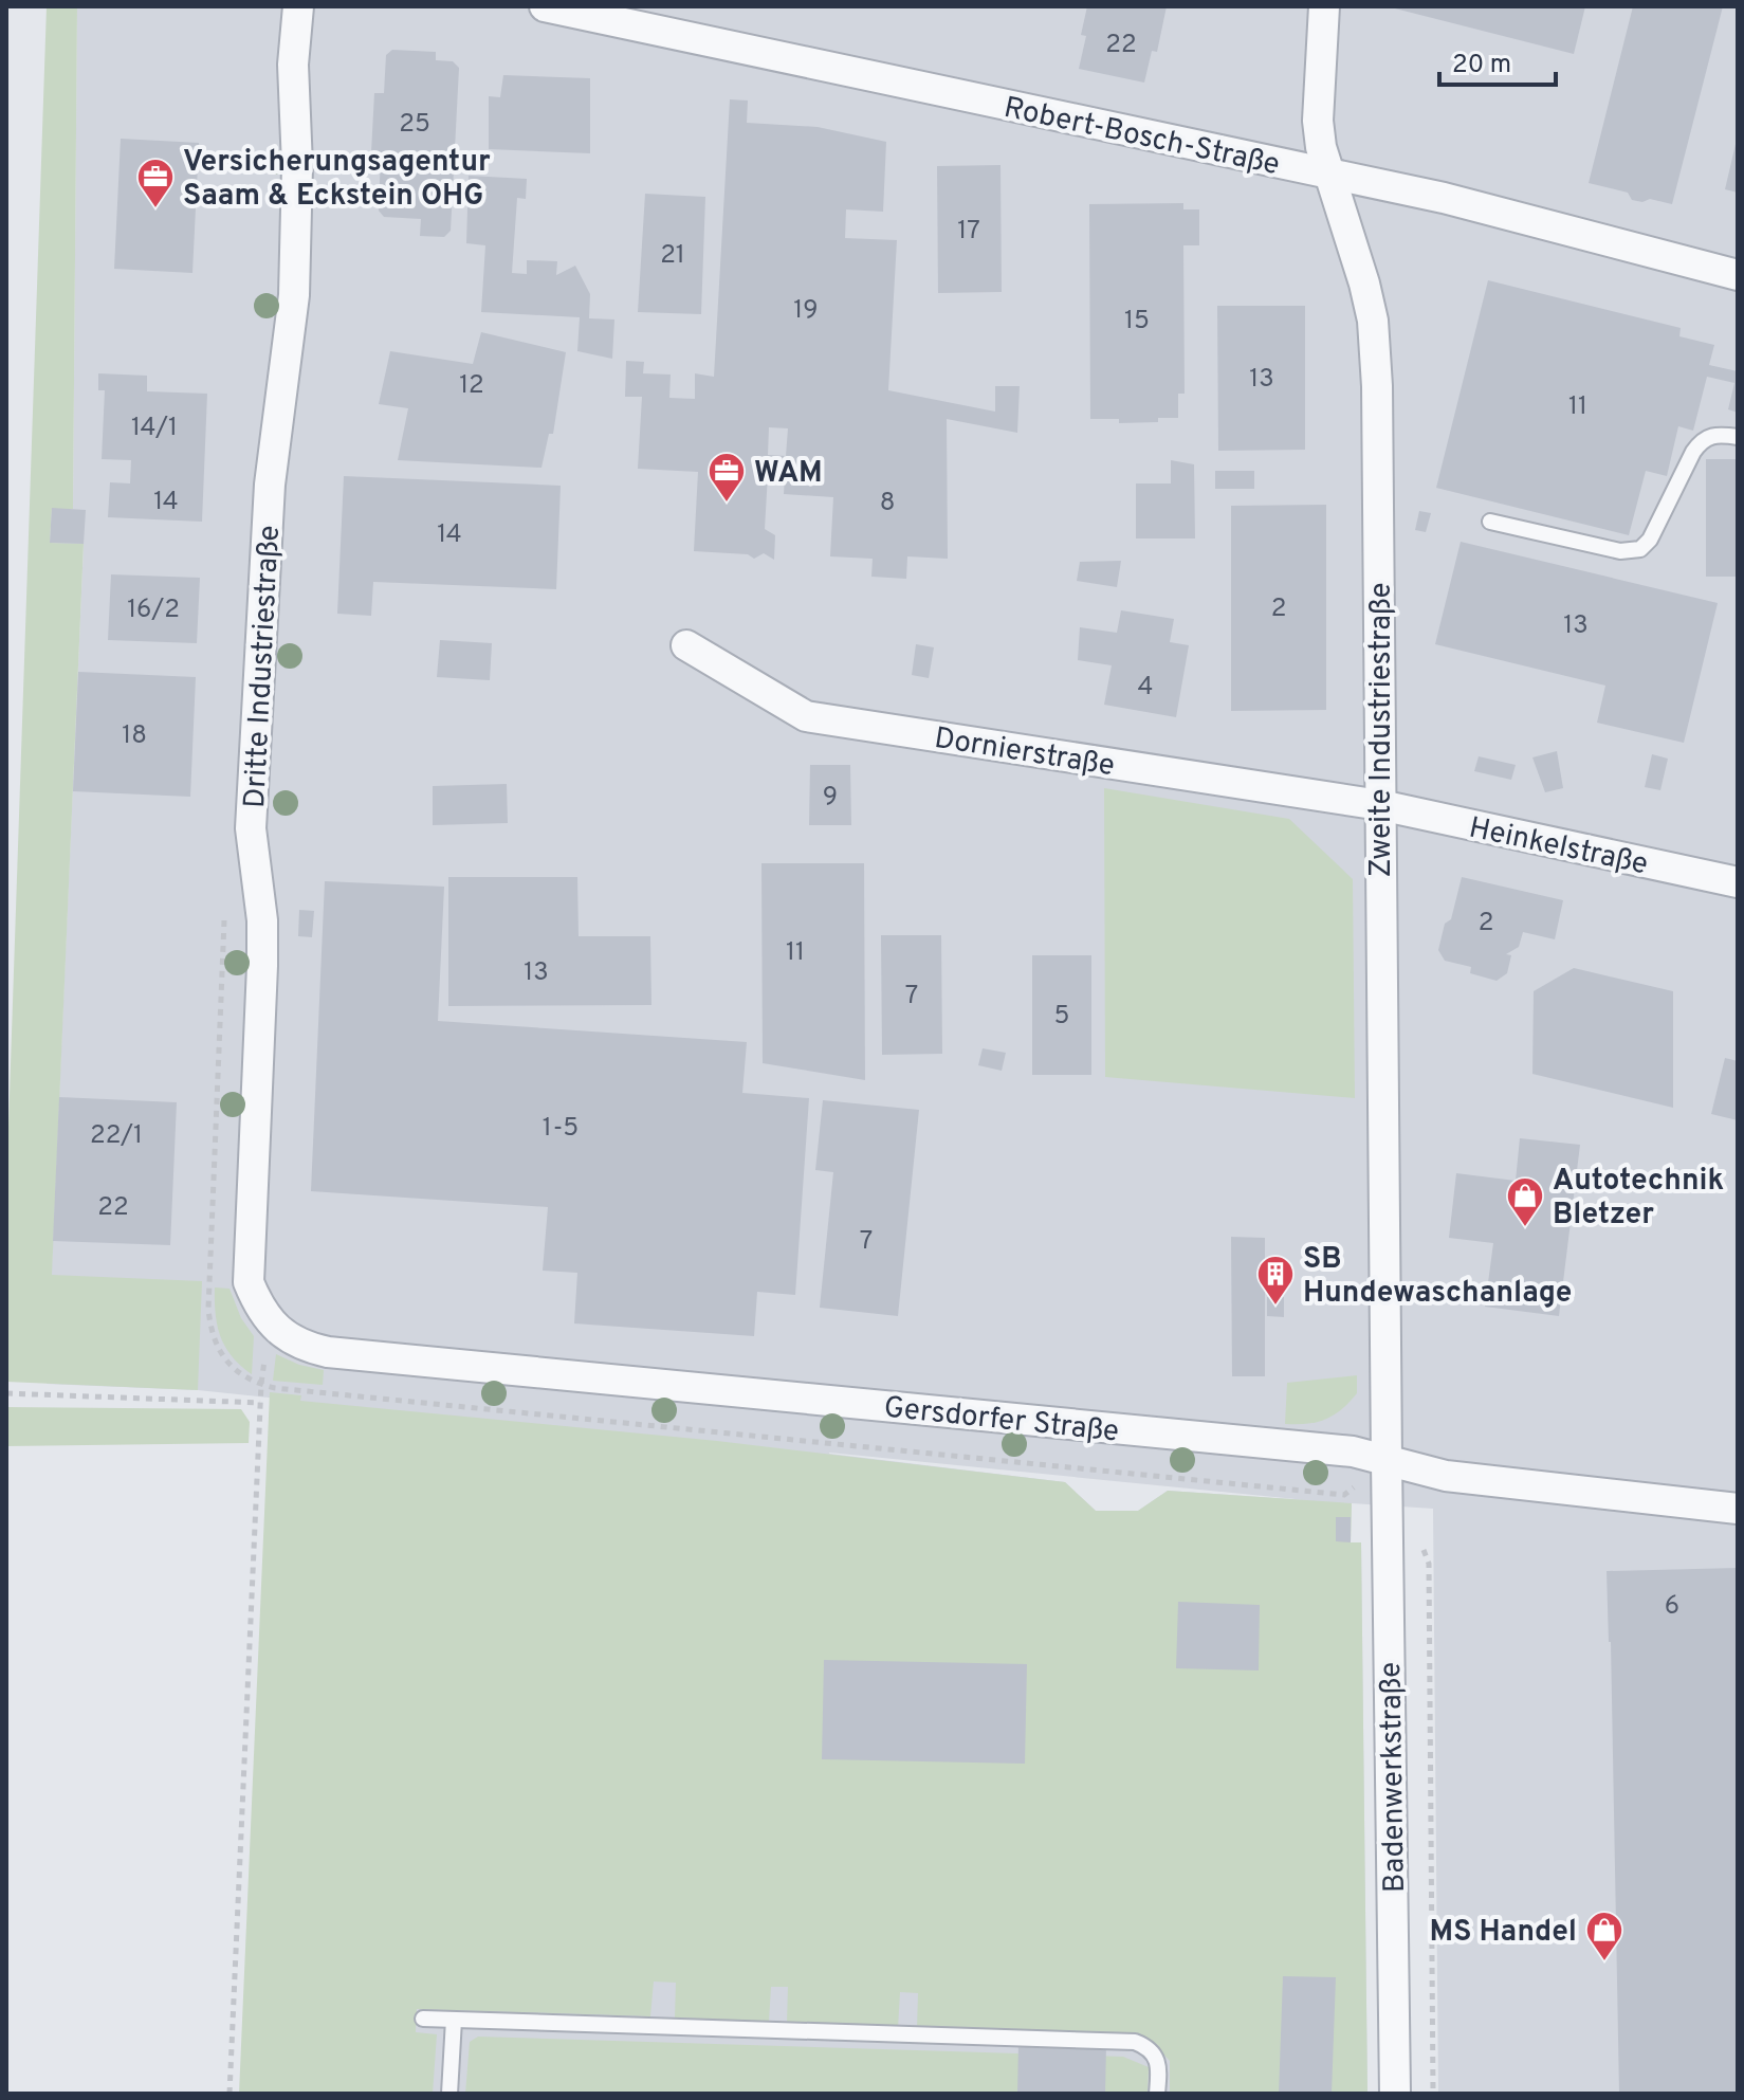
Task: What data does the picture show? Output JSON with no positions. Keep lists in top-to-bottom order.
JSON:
{
  "streets": {
    "street": [
      "Robert-Bosch-Straße",
      "Dritte Industriestraße",
      "Zweite Industriestraße",
      "Dornierstraße",
      "Heinkelstraße",
      "Gersdorfer Straße",
      "Badenwerkstraße"
    ]
  },
  "crossings": [
    ["Robert-Bosch-Straße", "Zweite Industriestraße"],
    ["Dritte Industriestraße", "Gersdorfer Straße"],
    ["Zweite Industriestraße", "Dornierstraße"],
    ["Zweite Industriestraße", "Heinkelstraße"],
    ["Zweite Industriestraße", "Gersdorfer Straße"],
    ["Zweite Industriestraße", "Badenwerkstraße"],
    ["Dornierstraße", "Heinkelstraße"],
    ["Gersdorfer Straße", "Badenwerkstraße"]
  ],
  "places": {
    "office": ["Versicherungsagentur Saam & Eckstein OHG", "WAM"],
    "shop": ["Autotechnik Bletzer", "MS Handel"],
    "building": ["SB Hundewaschanlage"]
  },
  "house_numbers": [
    "22",
    "25",
    "17",
    "21",
    "19",
    "15",
    "13",
    "12",
    "11",
    "14/1",
    "14",
    "8",
    "14",
    "2",
    "16/2",
    "13",
    "4",
    "18",
    "9",
    "2",
    "11",
    "13",
    "7",
    "5",
    "1-5",
    "22/1",
    "22",
    "7",
    "6"
  ],
  "scale_bar": "20 m"
}
